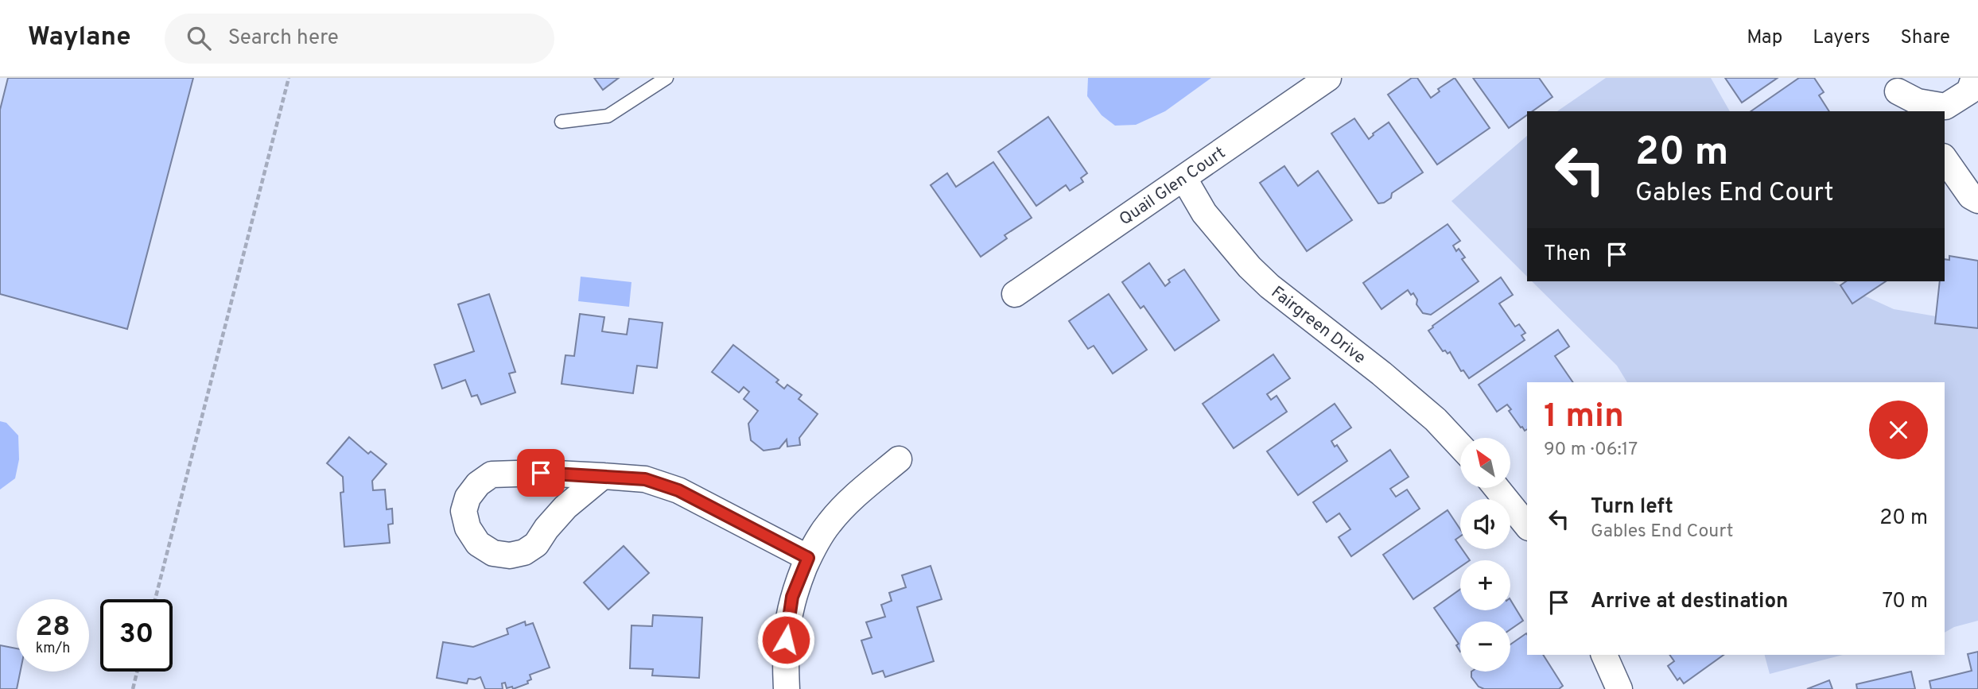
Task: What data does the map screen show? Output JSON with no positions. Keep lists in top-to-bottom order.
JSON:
{
  "streets": {
    "street": ["Quail Glen Court", "Fairgreen Drive"]
  },
  "crossings": [
    ["Quail Glen Court", "Fairgreen Drive"]
  ],
  "north": "top left",
  "page": {
    "header": "Waylane",
    "search": "Search here",
    "nav": ["Map", "Layers", "Share"],
    "turn": ["20 m", "Gables End Court"],
    "then": "Then",
    "heading": ["1 min", "90 m · 06:17"],
    "map_buttons": ["+", "−"],
    "list": [
      {
        "name": "Turn left",
        "note": "Gables End Court",
        "value": "20 m"
      },
      {
        "name": "Arrive at destination",
        "value": "70 m"
      }
    ],
    "speed": "28 km/h",
    "limit": "30"
  }
}
